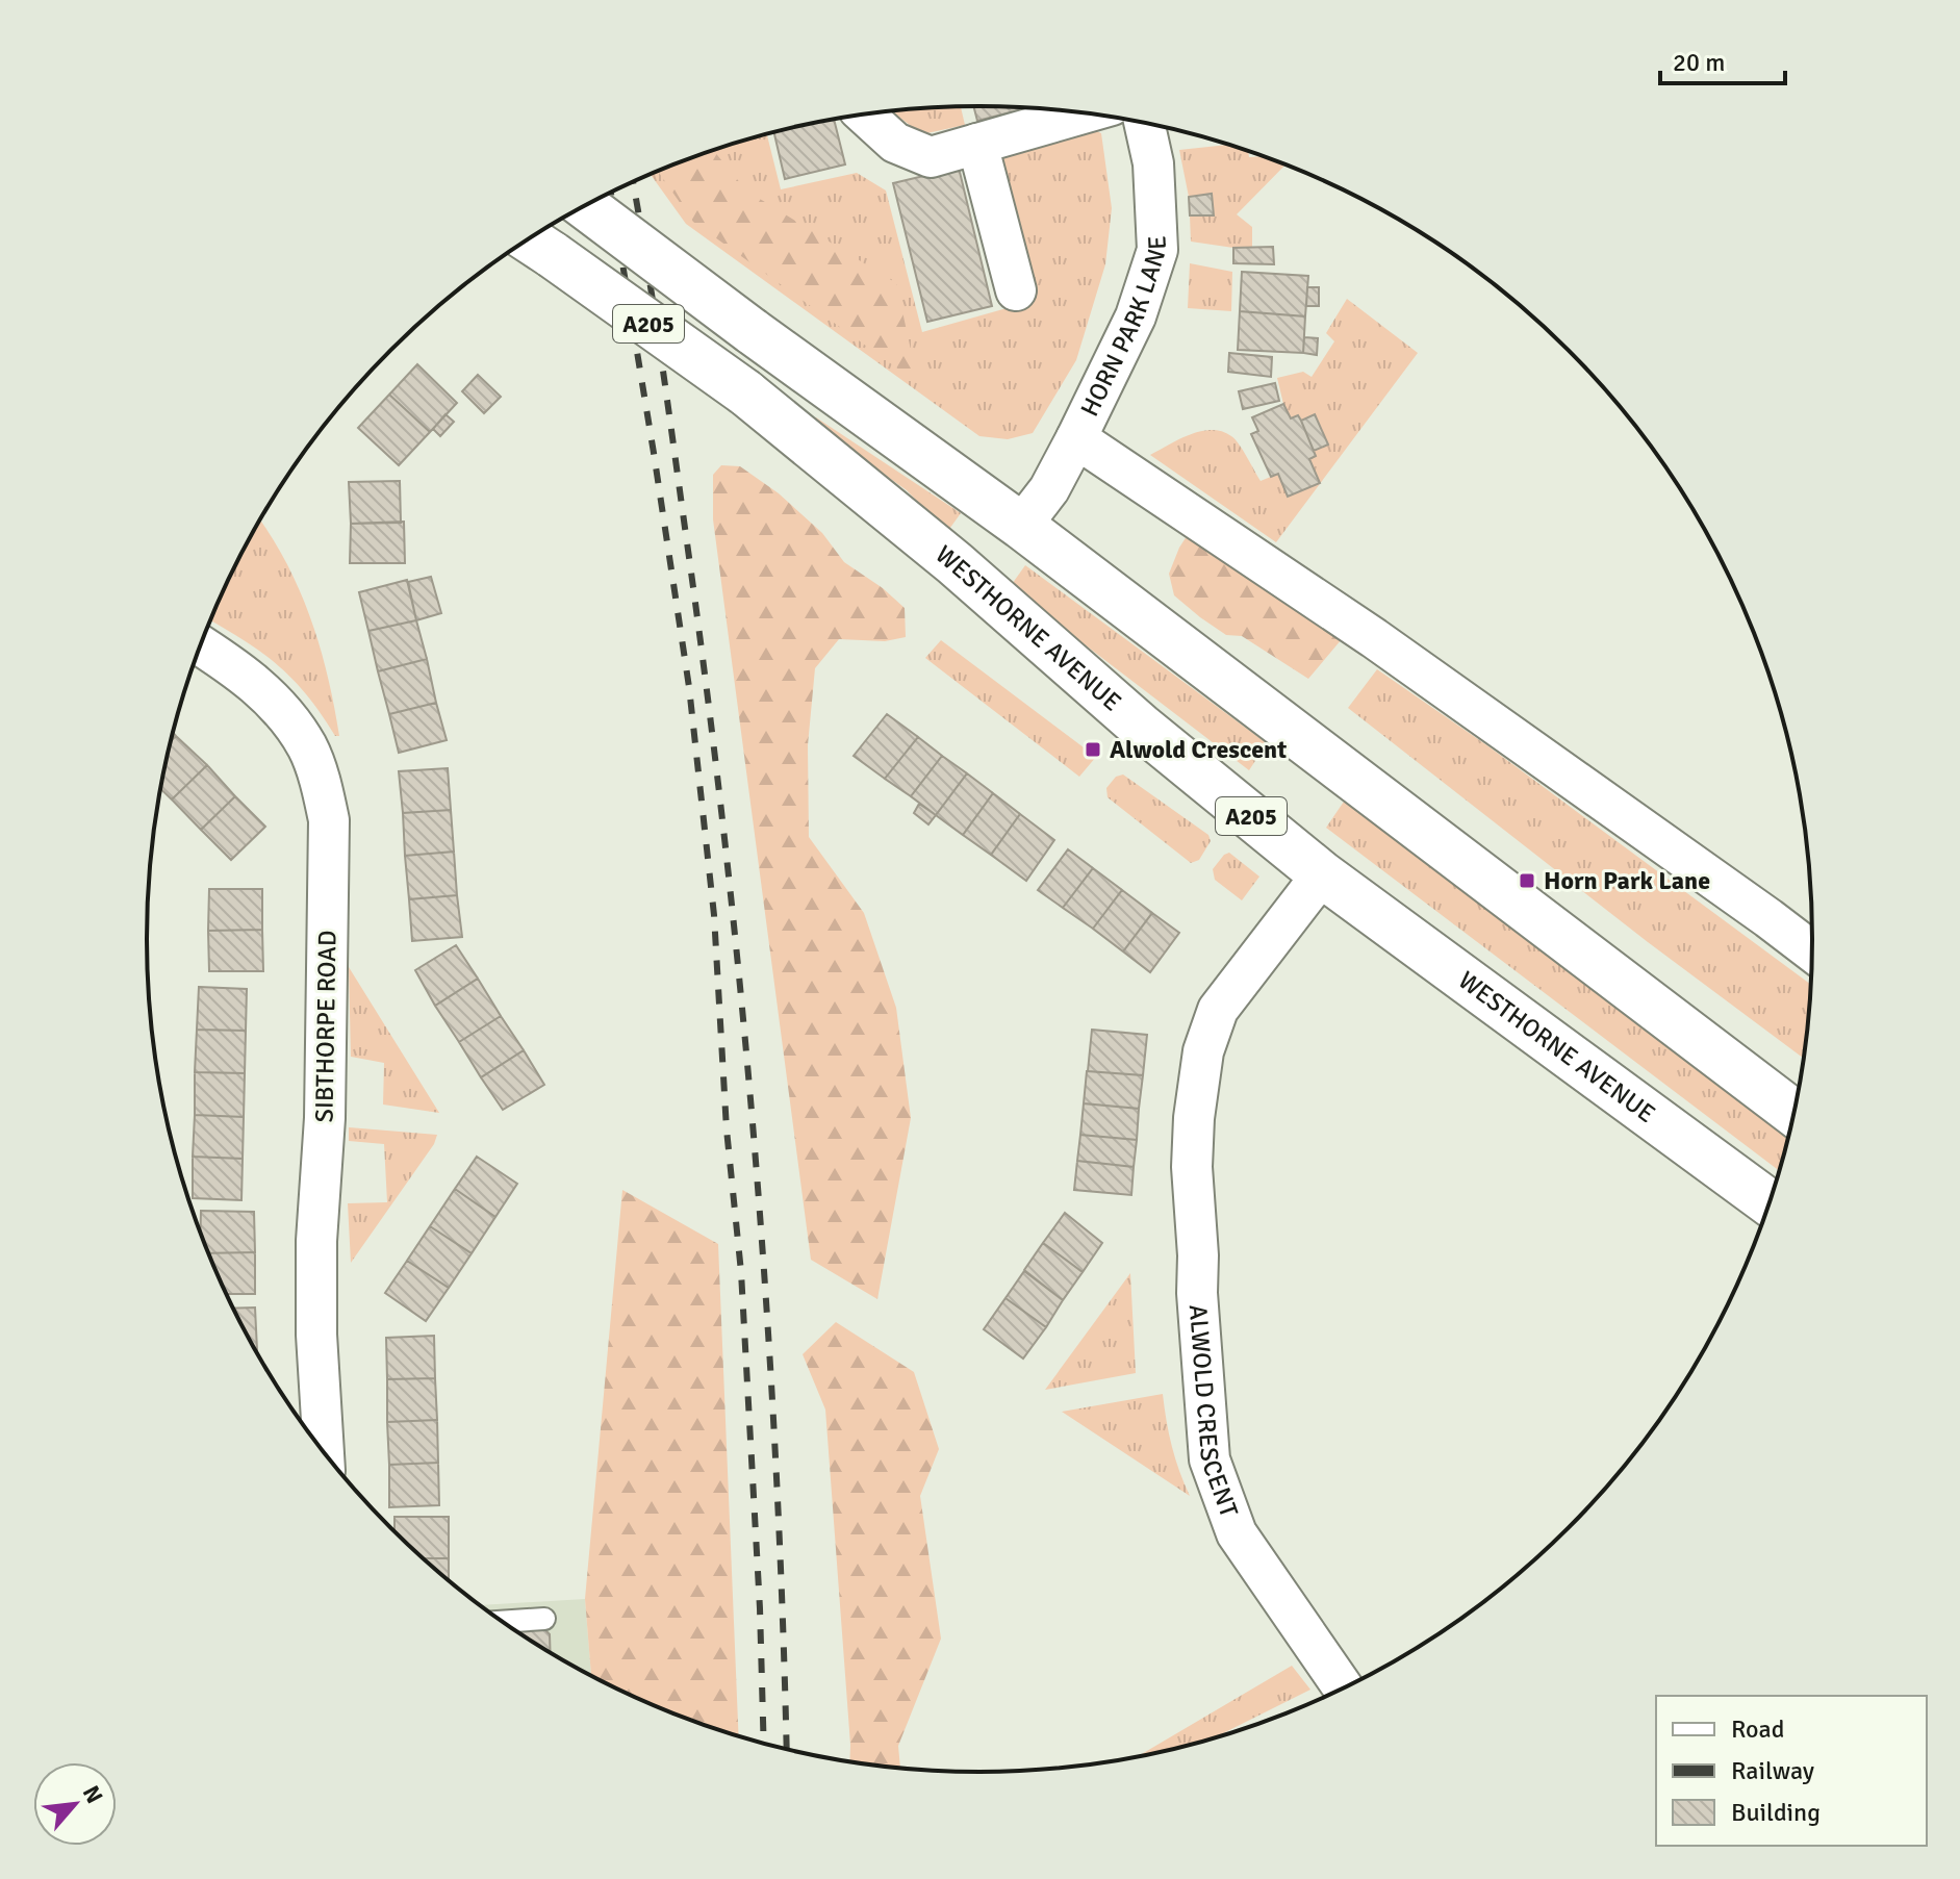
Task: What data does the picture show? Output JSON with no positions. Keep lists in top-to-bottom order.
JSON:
{
  "streets": {
    "highway": ["A205", "WESTHORNE AVENUE"],
    "street": ["HORN PARK LANE", "SIBTHORPE ROAD", "ALWOLD CRESCENT"]
  },
  "crossings": [
    ["A205", "HORN PARK LANE"],
    ["WESTHORNE AVENUE", "ALWOLD CRESCENT"]
  ],
  "places": {
    "transit": ["Alwold Crescent", "Horn Park Lane"]
  },
  "legend": ["Road", "Railway", "Building"],
  "scale_bar": "20 m",
  "north": "top right"
}
